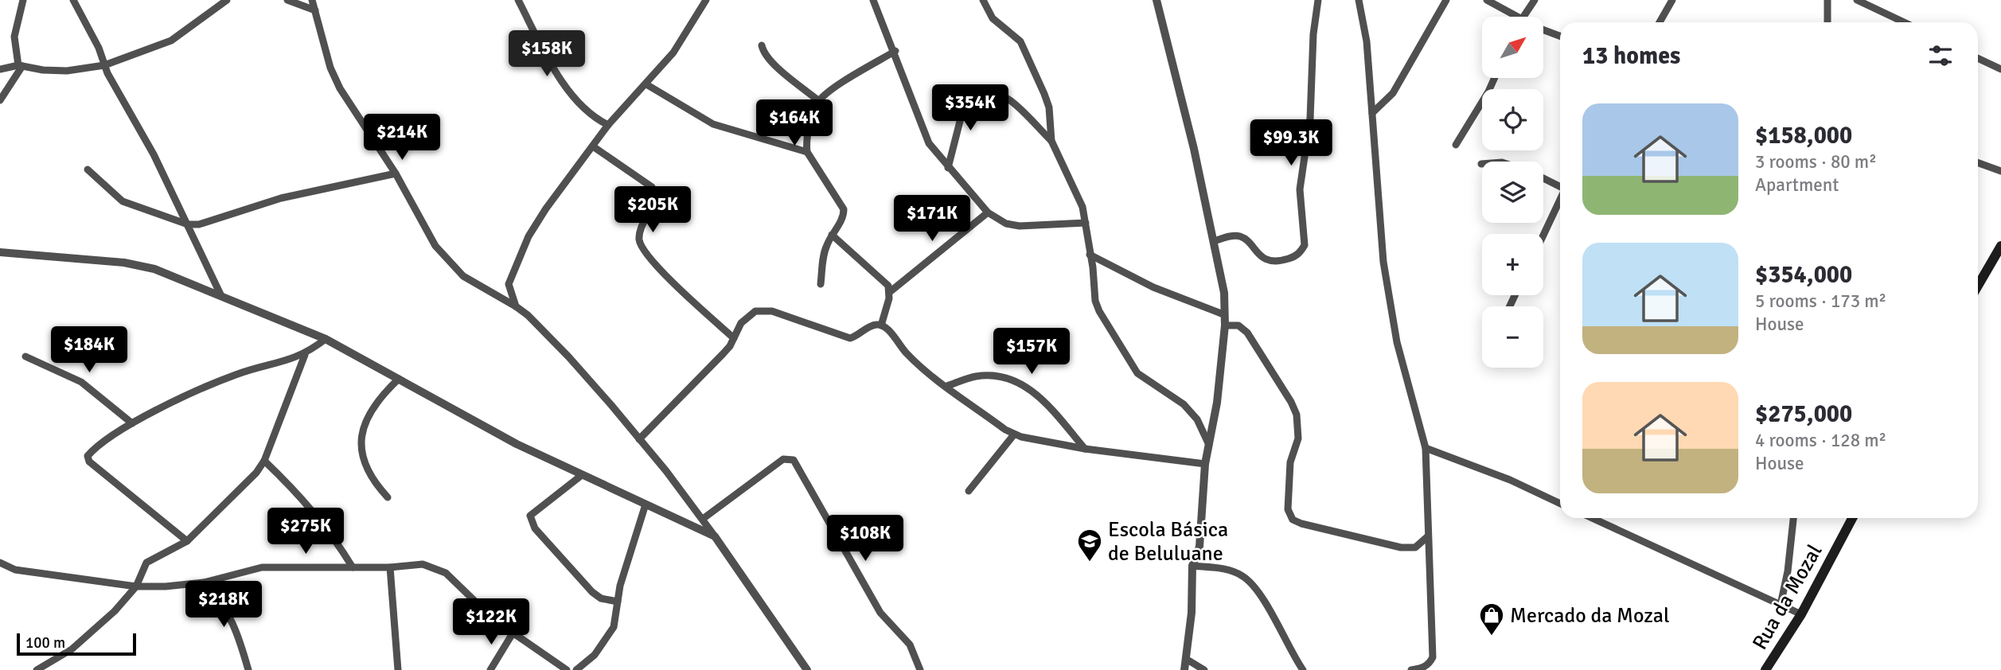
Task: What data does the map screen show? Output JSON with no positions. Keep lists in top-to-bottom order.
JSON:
{
  "streets": {
    "main road": ["Rua da Mozal"]
  },
  "places": {
    "school or university": ["Escola Básica de Beluluane"],
    "shop": ["Mercado da Mozal"]
  },
  "scale_bar": "100 m",
  "north": "top right",
  "page": {
    "map_buttons": ["+", "−"],
    "heading": "13 homes",
    "price": [
      "$158K",
      "$354K",
      "$164K",
      "$214K",
      "$99.3K",
      "$205K",
      "$171K",
      "$184K",
      "$157K",
      "$275K",
      "$108K",
      "$218K",
      "$122K"
    ],
    "list": [
      {
        "name": "$158,000",
        "note": "3 rooms · 80 m² · Apartment"
      },
      {
        "name": "$354,000",
        "note": "5 rooms · 173 m² · House"
      },
      {
        "name": "$275,000",
        "note": "4 rooms · 128 m² · House"
      }
    ],
    "scale": "100 m"
  }
}
